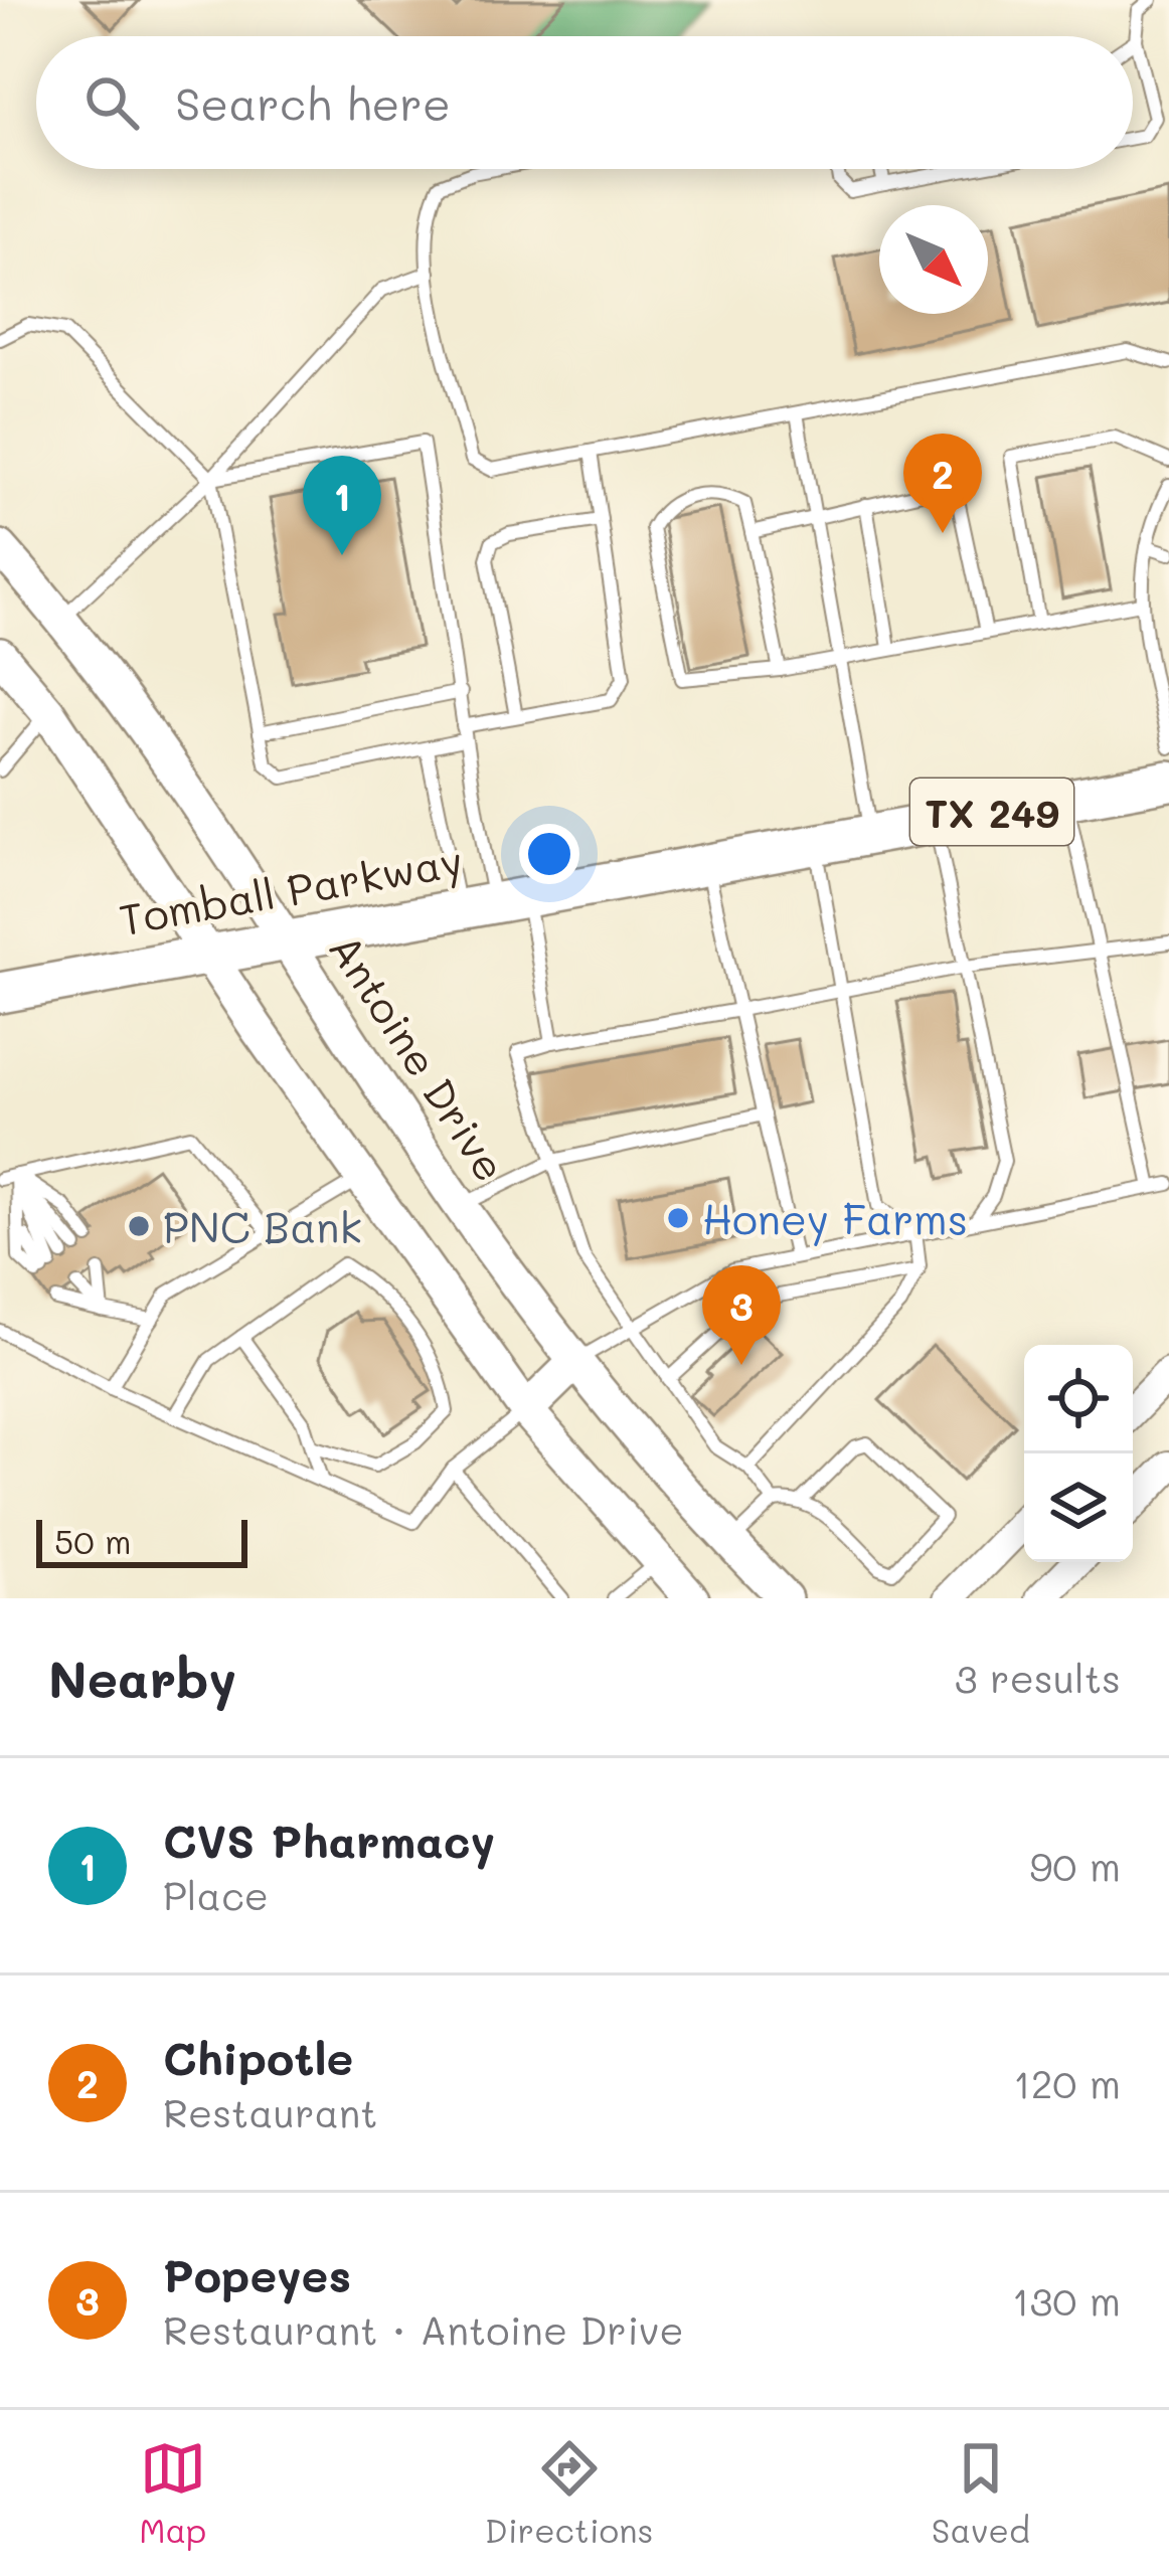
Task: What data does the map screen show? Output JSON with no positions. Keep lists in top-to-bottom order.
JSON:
{
  "streets": {
    "main road": ["TX 249", "Tomball Parkway", "Antoine Drive"]
  },
  "crossings": [
    ["Tomball Parkway", "Antoine Drive"]
  ],
  "places": ["Honey Farms", "PNC Bank"],
  "scale_bar": "50 m",
  "north": "bottom right",
  "page": {
    "search": "Search here",
    "pins": ["2", "1", "3"],
    "scale": "50 m",
    "heading": ["Nearby", "3 results"],
    "list": [
      {
        "mark": "1",
        "name": "CVS Pharmacy",
        "note": "Place",
        "value": "90 m"
      },
      {
        "mark": "2",
        "name": "Chipotle",
        "note": "Restaurant",
        "value": "120 m"
      },
      {
        "mark": "3",
        "name": "Popeyes",
        "note": "Restaurant · Antoine Drive",
        "value": "130 m"
      }
    ],
    "nav": ["Map", "Directions", "Saved"]
  }
}
